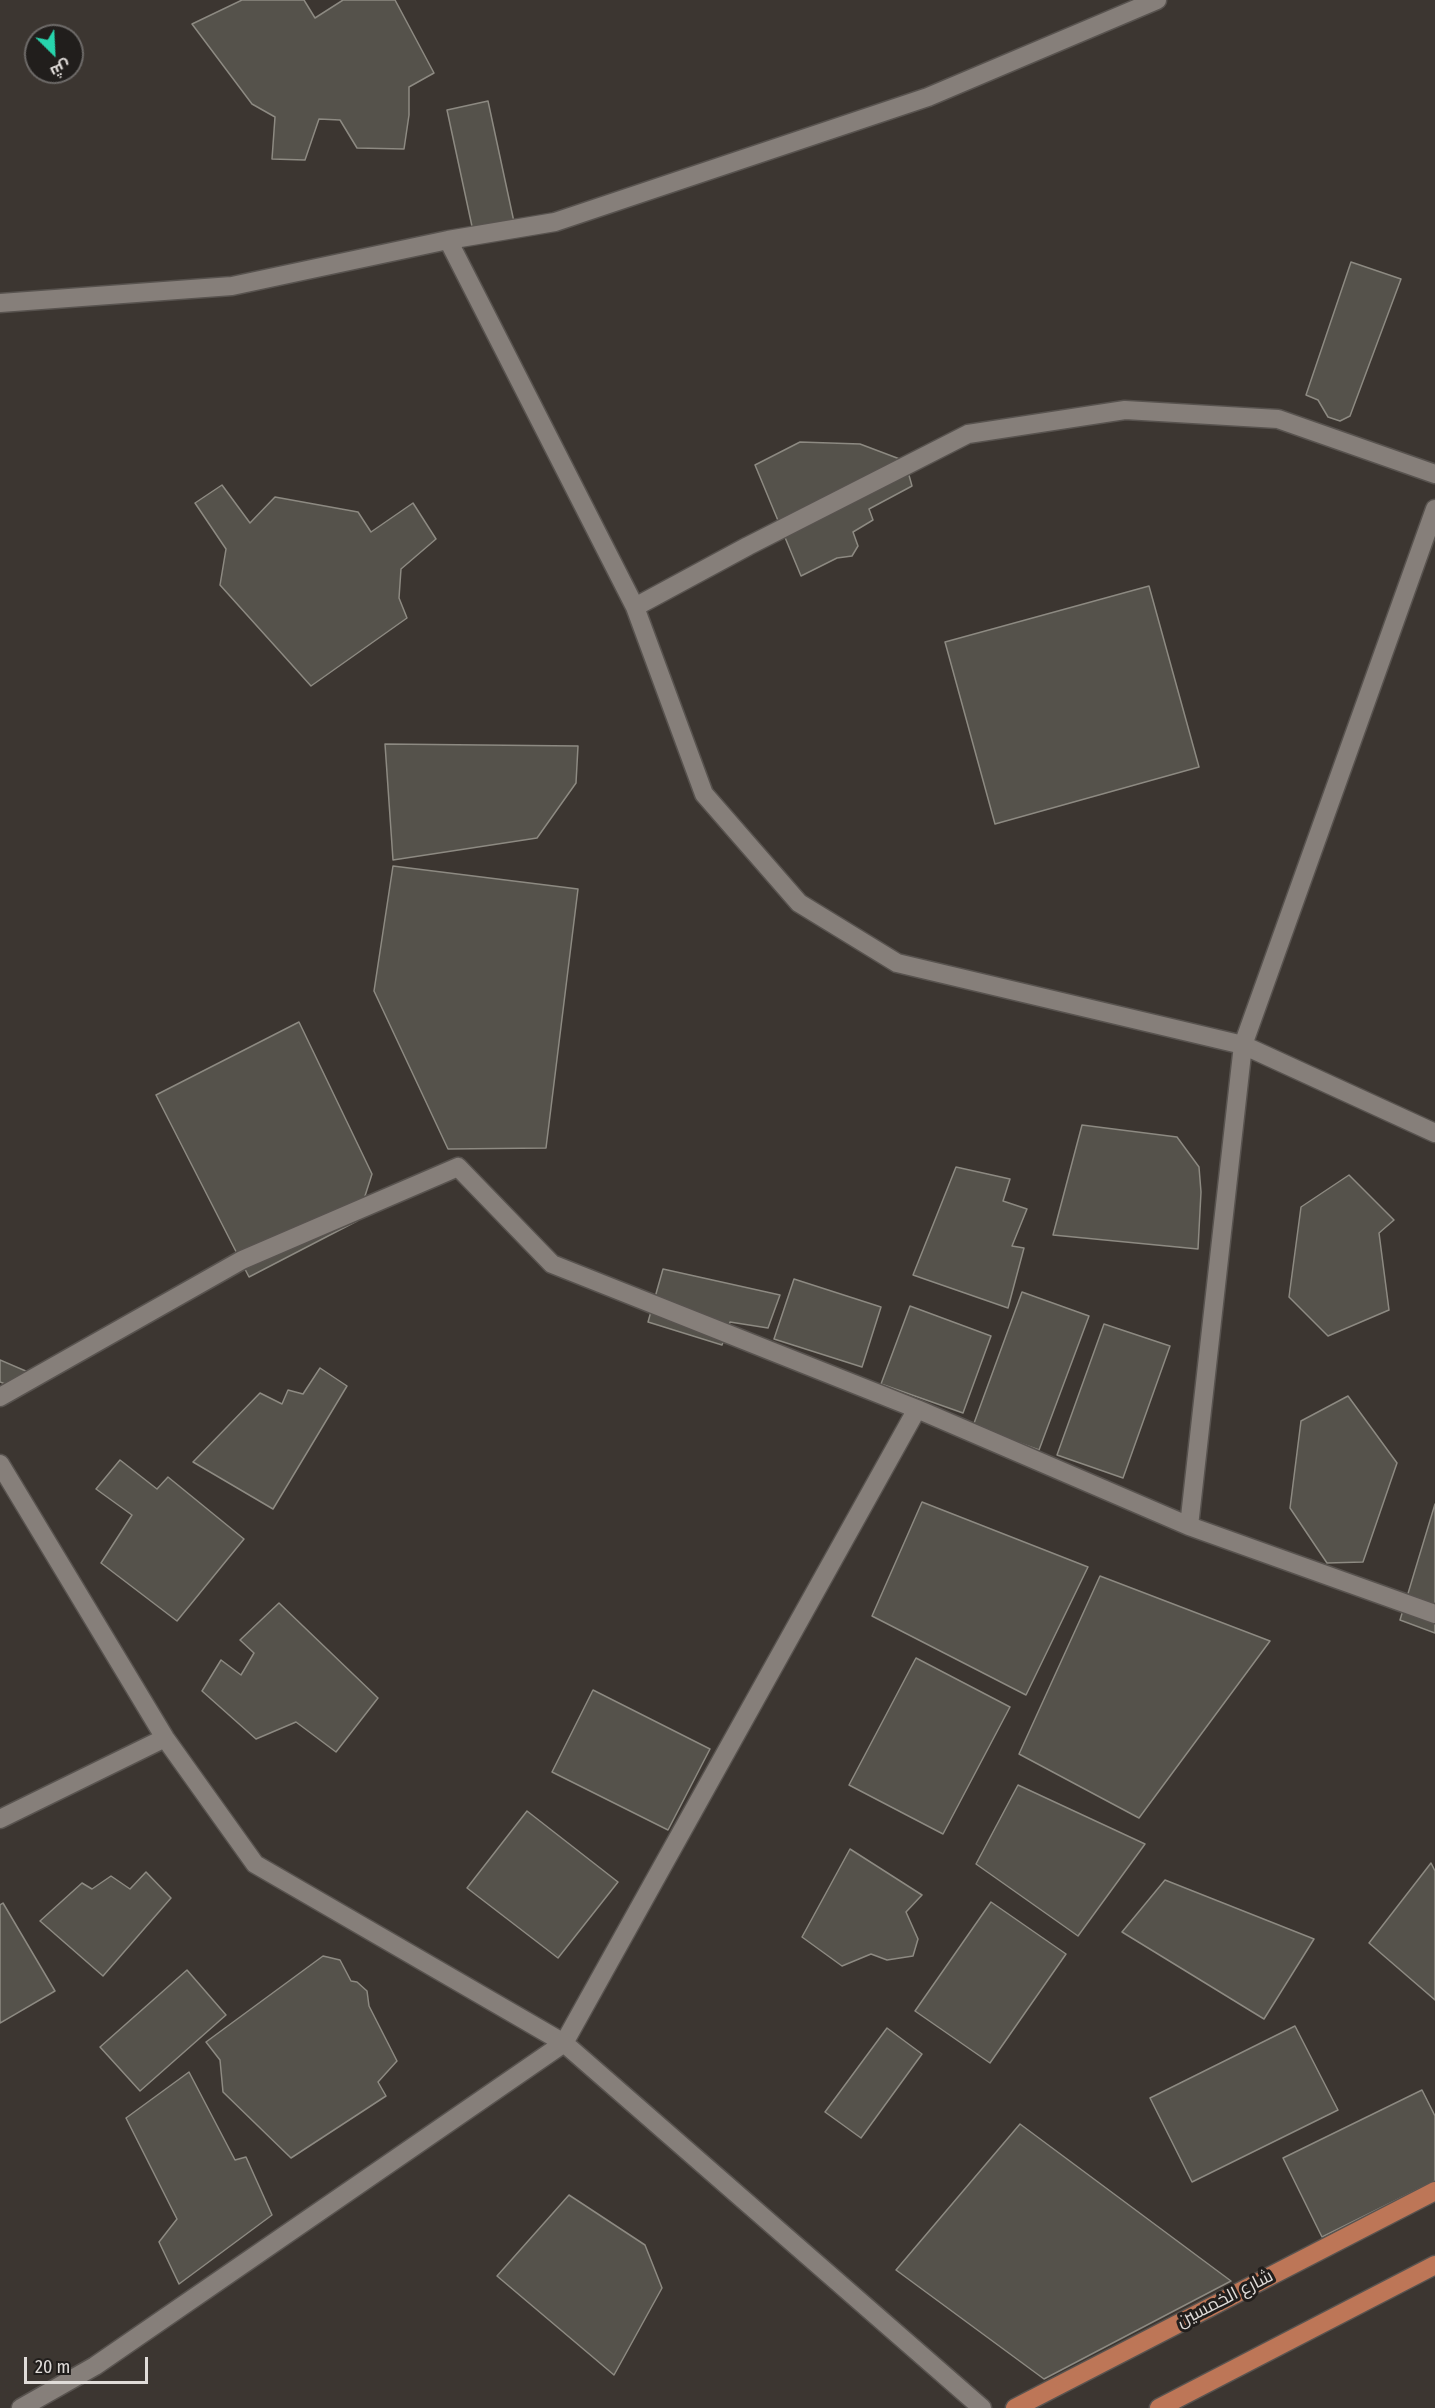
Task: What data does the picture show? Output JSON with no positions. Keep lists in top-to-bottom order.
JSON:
{
  "streets": {
    "main road": ["شارع الخمسين"]
  },
  "scale_bar": "20 m",
  "north": "bottom right"
}
